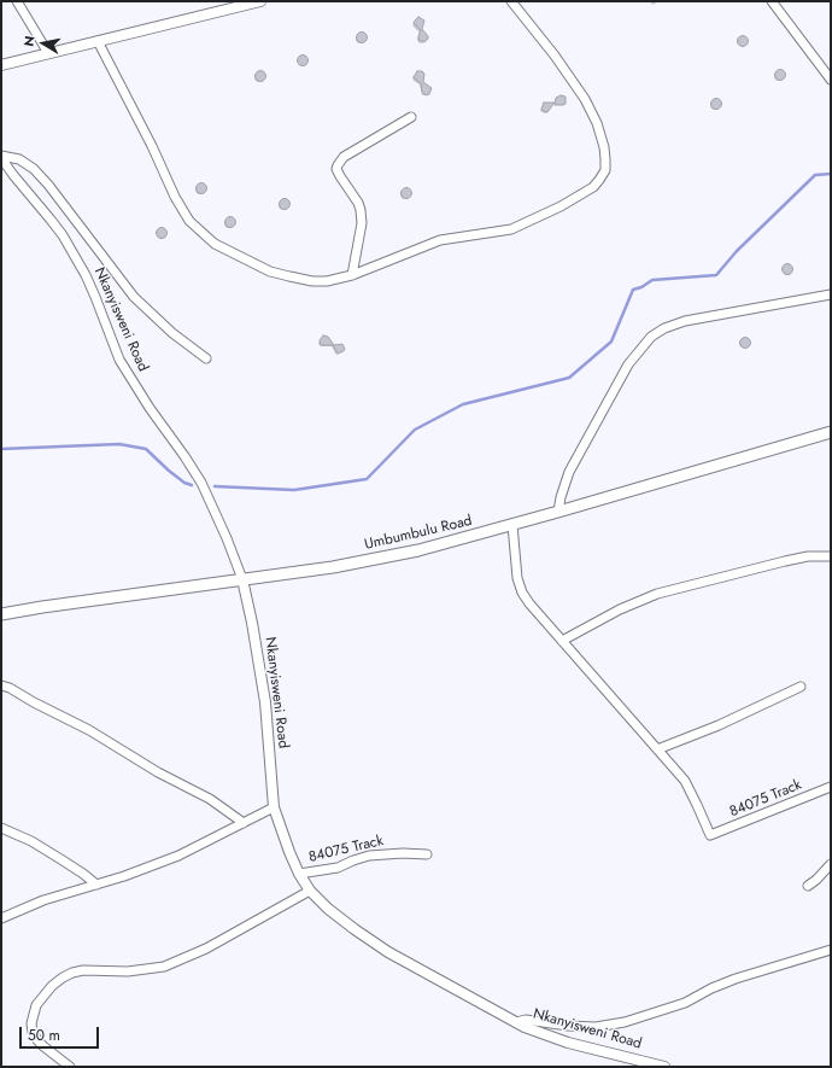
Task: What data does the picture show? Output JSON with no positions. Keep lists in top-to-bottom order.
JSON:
{
  "streets": {
    "main road": ["Umbumbulu Road"],
    "street": ["Nkanyisweni Road", "84075 Track"]
  },
  "crossings": [
    ["Nkanyisweni Road", "Umbumbulu Road"],
    ["Nkanyisweni Road", "84075 Track"]
  ],
  "scale_bar": "50 m",
  "north": "left"
}
